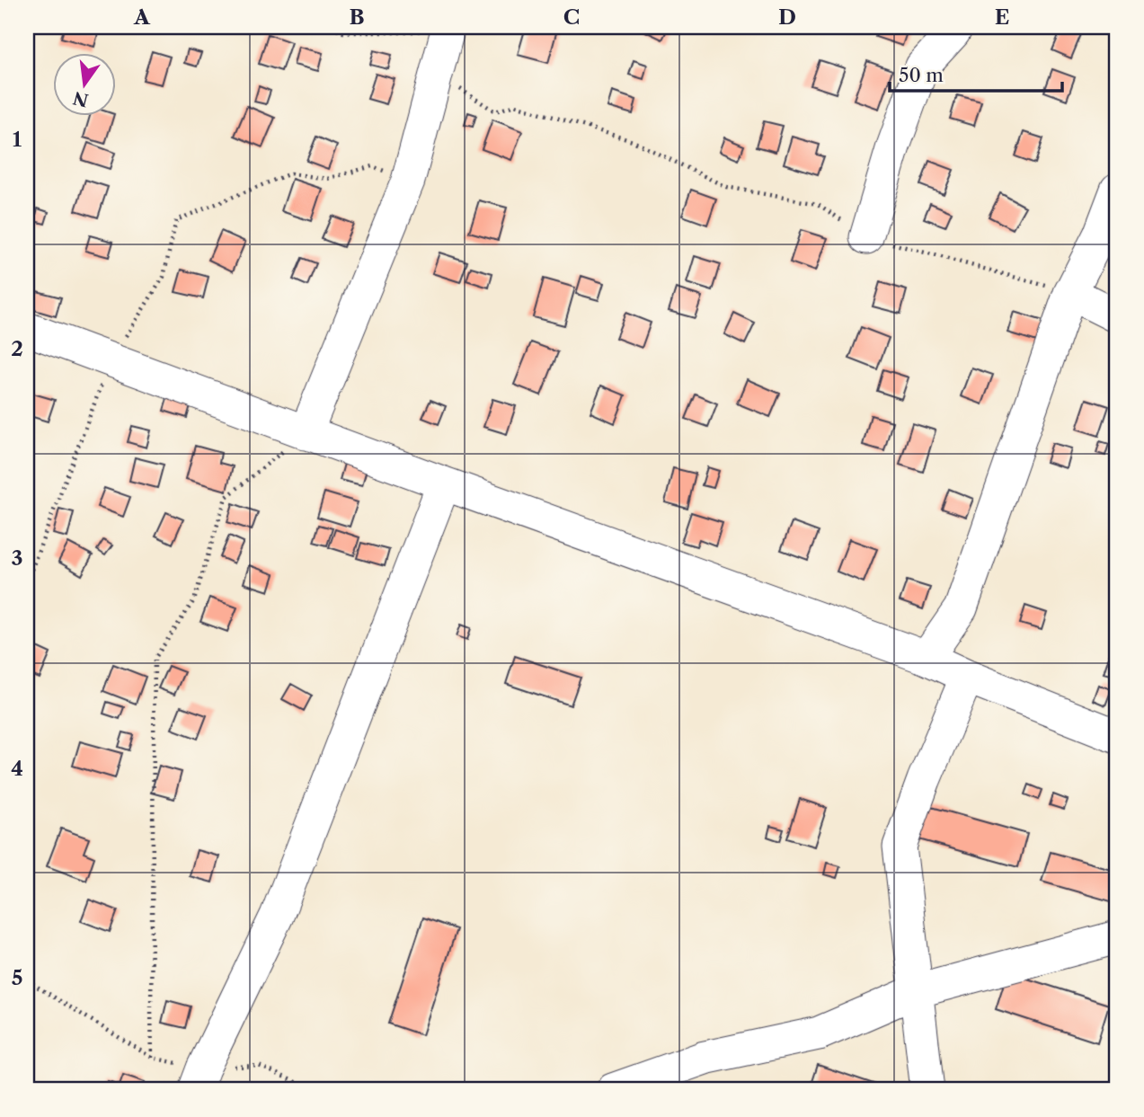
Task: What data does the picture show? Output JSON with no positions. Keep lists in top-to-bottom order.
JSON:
{
  "scale_bar": "50 m",
  "north": "bottom",
  "grid": {
    "columns": [
      "A",
      "B",
      "C",
      "D",
      "E"
    ],
    "rows": [
      "1",
      "2",
      "3",
      "4",
      "5"
    ]
  }
}
